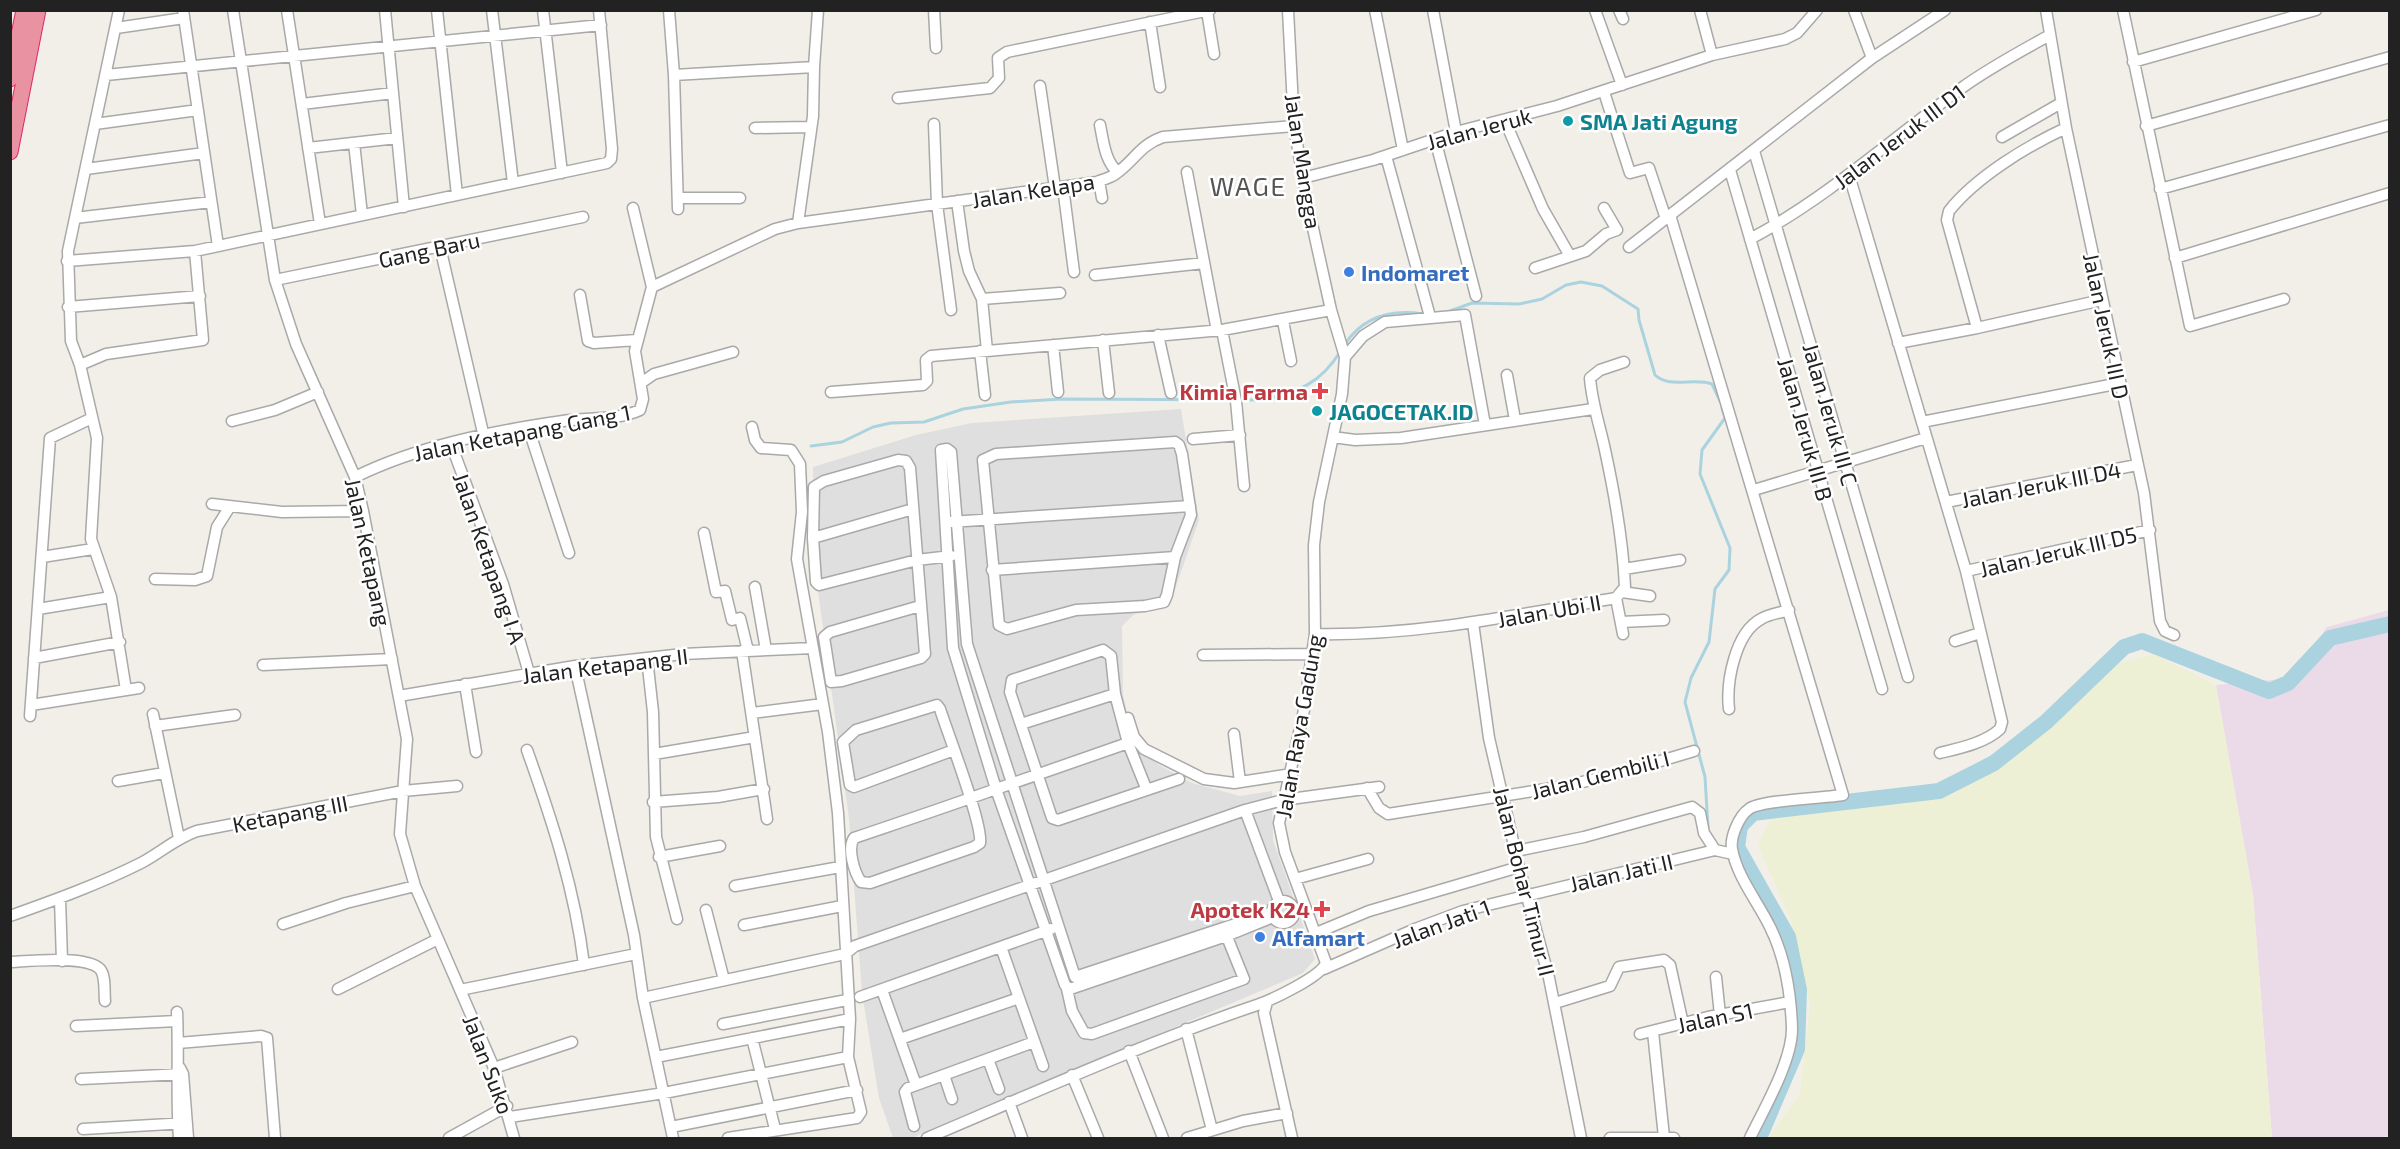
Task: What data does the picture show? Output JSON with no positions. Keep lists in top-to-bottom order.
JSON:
{
  "streets": {
    "street": [
      "Jalan Jeruk",
      "Jalan Jeruk III D1",
      "Jalan Mangga",
      "Jalan Kelapa",
      "Gang Baru",
      "Jalan Jeruk III D",
      "Jalan Jeruk III C",
      "Jalan Jeruk III B",
      "Jalan Ketapang Gang 1",
      "Jalan Jeruk III D4",
      "Jalan Jeruk III D5",
      "Jalan Ketapang",
      "Jalan Ketapang I A",
      "Jalan Ubi II",
      "Jalan Ketapang II",
      "Jalan Raya Gadung",
      "Jalan Gembili I",
      "Ketapang III",
      "Jalan Jati II",
      "Jalan Bohar Timur II",
      "Jalan Jati 1",
      "Jalan S1",
      "Jalan Suko"
    ]
  },
  "crossings": [
    ["Jalan Jeruk", "Jalan Mangga"],
    ["Jalan Jeruk III D1", "Jalan Jeruk III D"],
    ["Jalan Jeruk III D1", "Jalan Jeruk III C"],
    ["Jalan Jeruk III D1", "Jalan Jeruk III B"],
    ["Jalan Mangga", "Jalan Kelapa"],
    ["Jalan Mangga", "Jalan Raya Gadung"],
    ["Jalan Kelapa", "Jalan Ketapang Gang 1"],
    ["Gang Baru", "Jalan Ketapang"],
    ["Jalan Jeruk III D", "Jalan Jeruk III D4"],
    ["Jalan Jeruk III D", "Jalan Jeruk III D5"],
    ["Jalan Ketapang Gang 1", "Jalan Ketapang"],
    ["Jalan Ketapang Gang 1", "Jalan Ketapang I A"],
    ["Jalan Ketapang", "Jalan Ketapang II"],
    ["Jalan Ketapang", "Ketapang III"],
    ["Jalan Ketapang", "Jalan Suko"],
    ["Jalan Ketapang I A", "Jalan Ketapang II"],
    ["Jalan Ubi II", "Jalan Raya Gadung"],
    ["Jalan Ubi II", "Jalan Bohar Timur II"],
    ["Jalan Raya Gadung", "Jalan Jati 1"],
    ["Jalan Gembili I", "Jalan Bohar Timur II"],
    ["Jalan Jati II", "Jalan Bohar Timur II"],
    ["Jalan Jati II", "Jalan Jati 1"],
    ["Jalan Bohar Timur II", "Jalan Jati 1"]
  ],
  "districts": ["WAGE"],
  "places": {
    "other": [
      "SMA Jati Agung",
      "Indomaret",
      "JAGOCETAK.ID",
      "Alfamart"
    ],
    "health": ["Kimia Farma", "Apotek K24"]
  }
}
